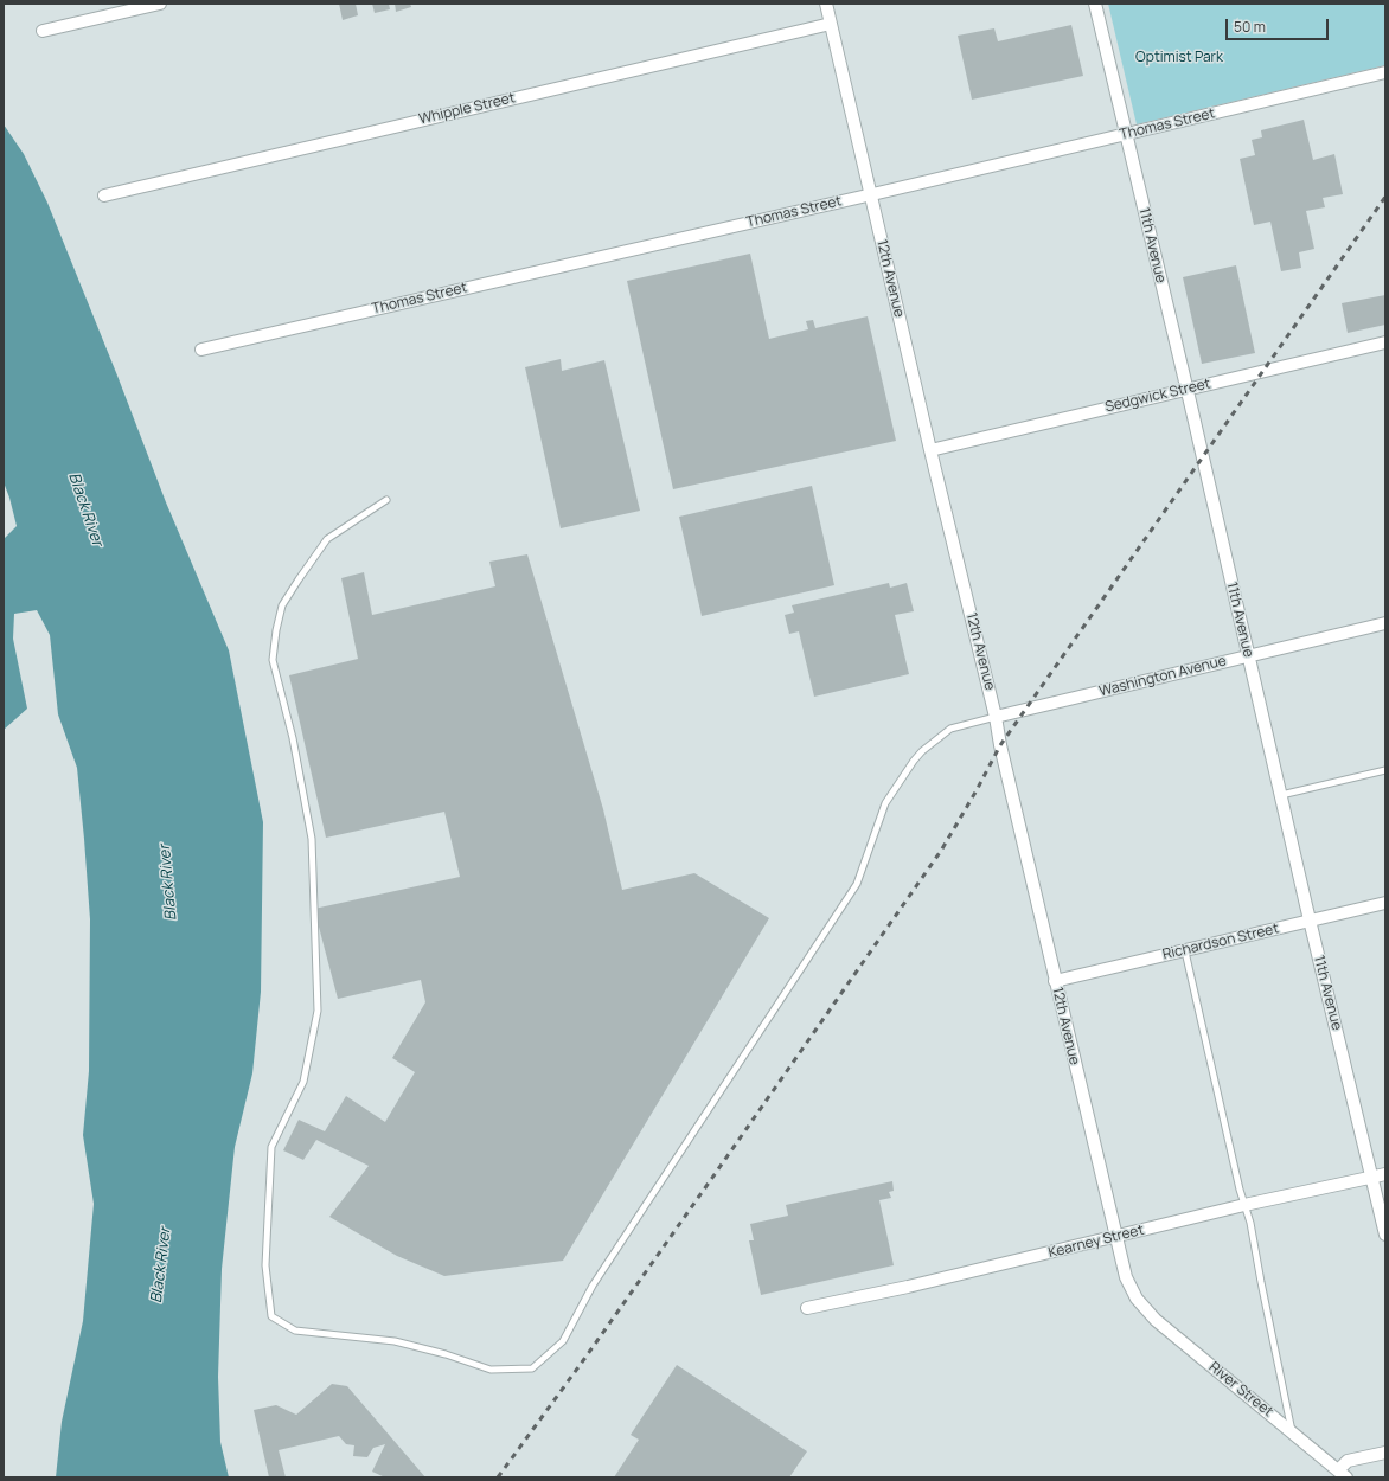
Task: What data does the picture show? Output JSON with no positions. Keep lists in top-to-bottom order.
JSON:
{
  "streets": {
    "street": [
      "Whipple Street",
      "Thomas Street",
      "11th Avenue",
      "12th Avenue",
      "Sedgwick Street",
      "Washington Avenue",
      "Richardson Street",
      "Kearney Street",
      "River Street"
    ]
  },
  "crossings": [
    ["Whipple Street", "12th Avenue"],
    ["Thomas Street", "11th Avenue"],
    ["Thomas Street", "12th Avenue"],
    ["11th Avenue", "Sedgwick Street"],
    ["11th Avenue", "Washington Avenue"],
    ["11th Avenue", "Richardson Street"],
    ["11th Avenue", "Kearney Street"],
    ["12th Avenue", "Sedgwick Street"],
    ["12th Avenue", "Washington Avenue"],
    ["12th Avenue", "Richardson Street"],
    ["12th Avenue", "Kearney Street"],
    ["12th Avenue", "River Street"]
  ],
  "water": ["Black River"],
  "parks": ["Optimist Park"],
  "scale_bar": "50 m"
}
